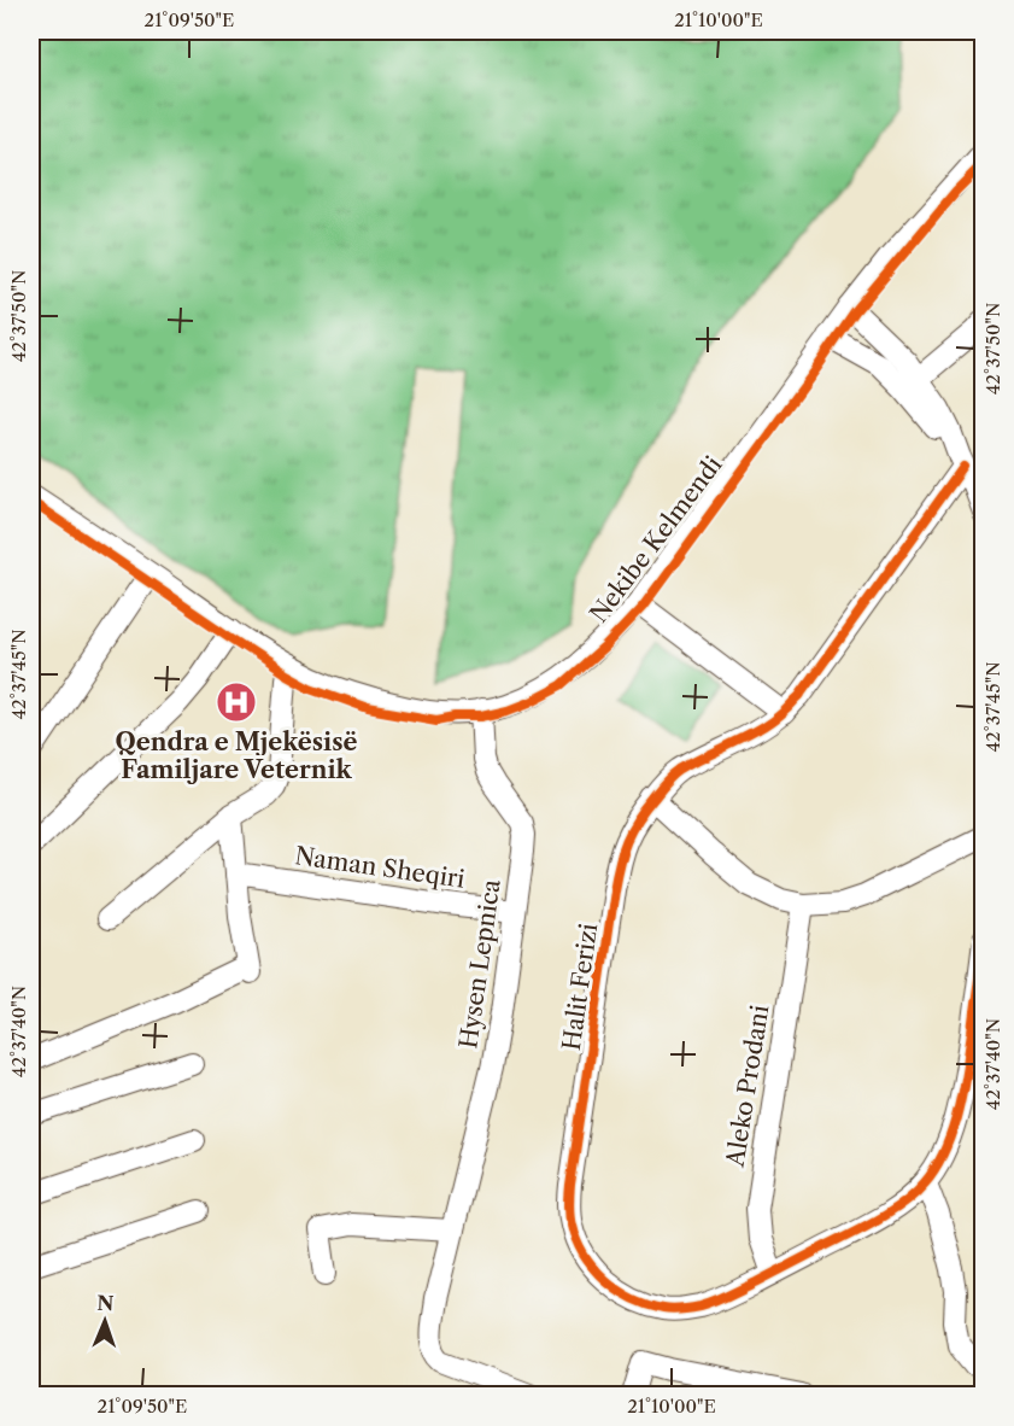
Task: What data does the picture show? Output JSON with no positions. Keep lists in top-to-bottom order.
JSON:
{
  "streets": {
    "street": [
      "Nekibe Kelmendi",
      "Naman Sheqiri",
      "Hysen Lepnica",
      "Halit Ferizi",
      "Aleko Prodani"
    ]
  },
  "crossings": [
    ["Nekibe Kelmendi", "Hysen Lepnica"],
    ["Nekibe Kelmendi", "Halit Ferizi"],
    ["Naman Sheqiri", "Hysen Lepnica"],
    ["Halit Ferizi", "Aleko Prodani"]
  ],
  "places": {
    "hospital": ["Qendra e Mjekësisë Familjare Veternik"]
  },
  "north": "top",
  "coordinates": [
    "21°09'50\"E",
    "21°10'00\"E",
    "42°37'50\"N",
    "42°37'45\"N",
    "42°37'40\"N"
  ]
}
